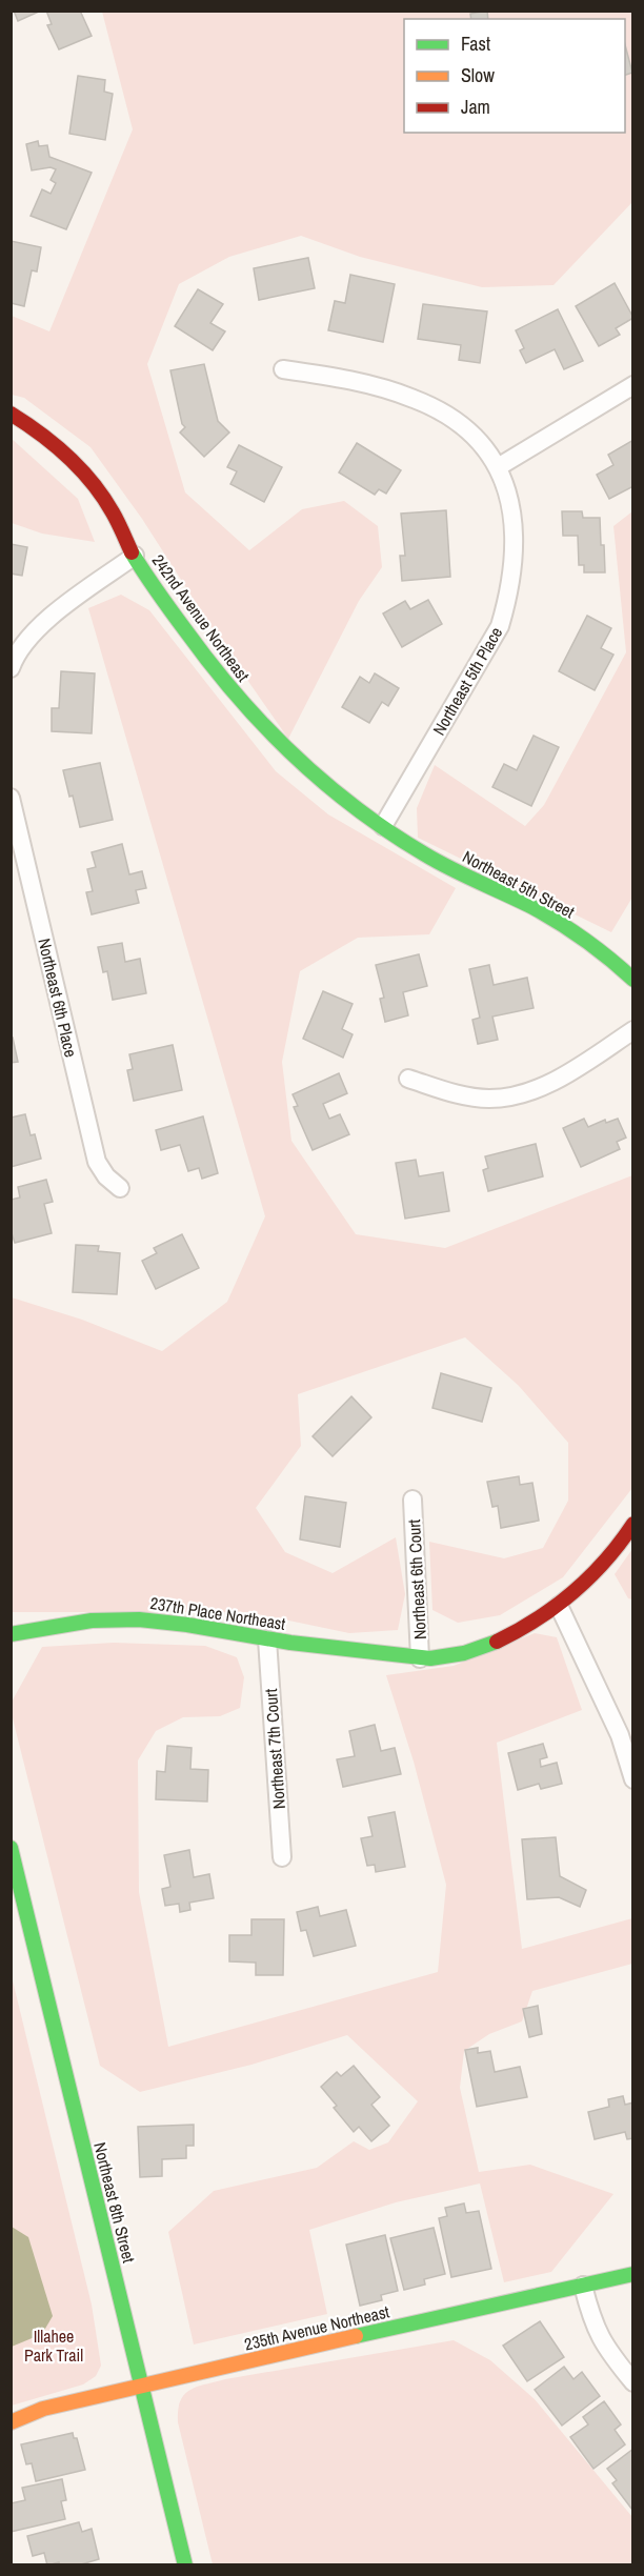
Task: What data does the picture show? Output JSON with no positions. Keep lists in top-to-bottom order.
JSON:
{
  "streets": {
    "street": [
      "242nd Avenue Northeast",
      "Northeast 5th Place",
      "Northeast 5th Street",
      "Northeast 6th Place",
      "Northeast 6th Court",
      "237th Place Northeast",
      "Northeast 7th Court",
      "Northeast 8th Street",
      "235th Avenue Northeast"
    ]
  },
  "crossings": [
    ["242nd Avenue Northeast", "Northeast 5th Place"],
    ["242nd Avenue Northeast", "Northeast 5th Street"],
    ["Northeast 5th Place", "Northeast 5th Street"],
    ["Northeast 6th Court", "237th Place Northeast"],
    ["237th Place Northeast", "Northeast 7th Court"],
    ["Northeast 8th Street", "235th Avenue Northeast"]
  ],
  "parks": ["Illahee Park Trail"],
  "legend": ["Fast", "Slow", "Jam"]
}
